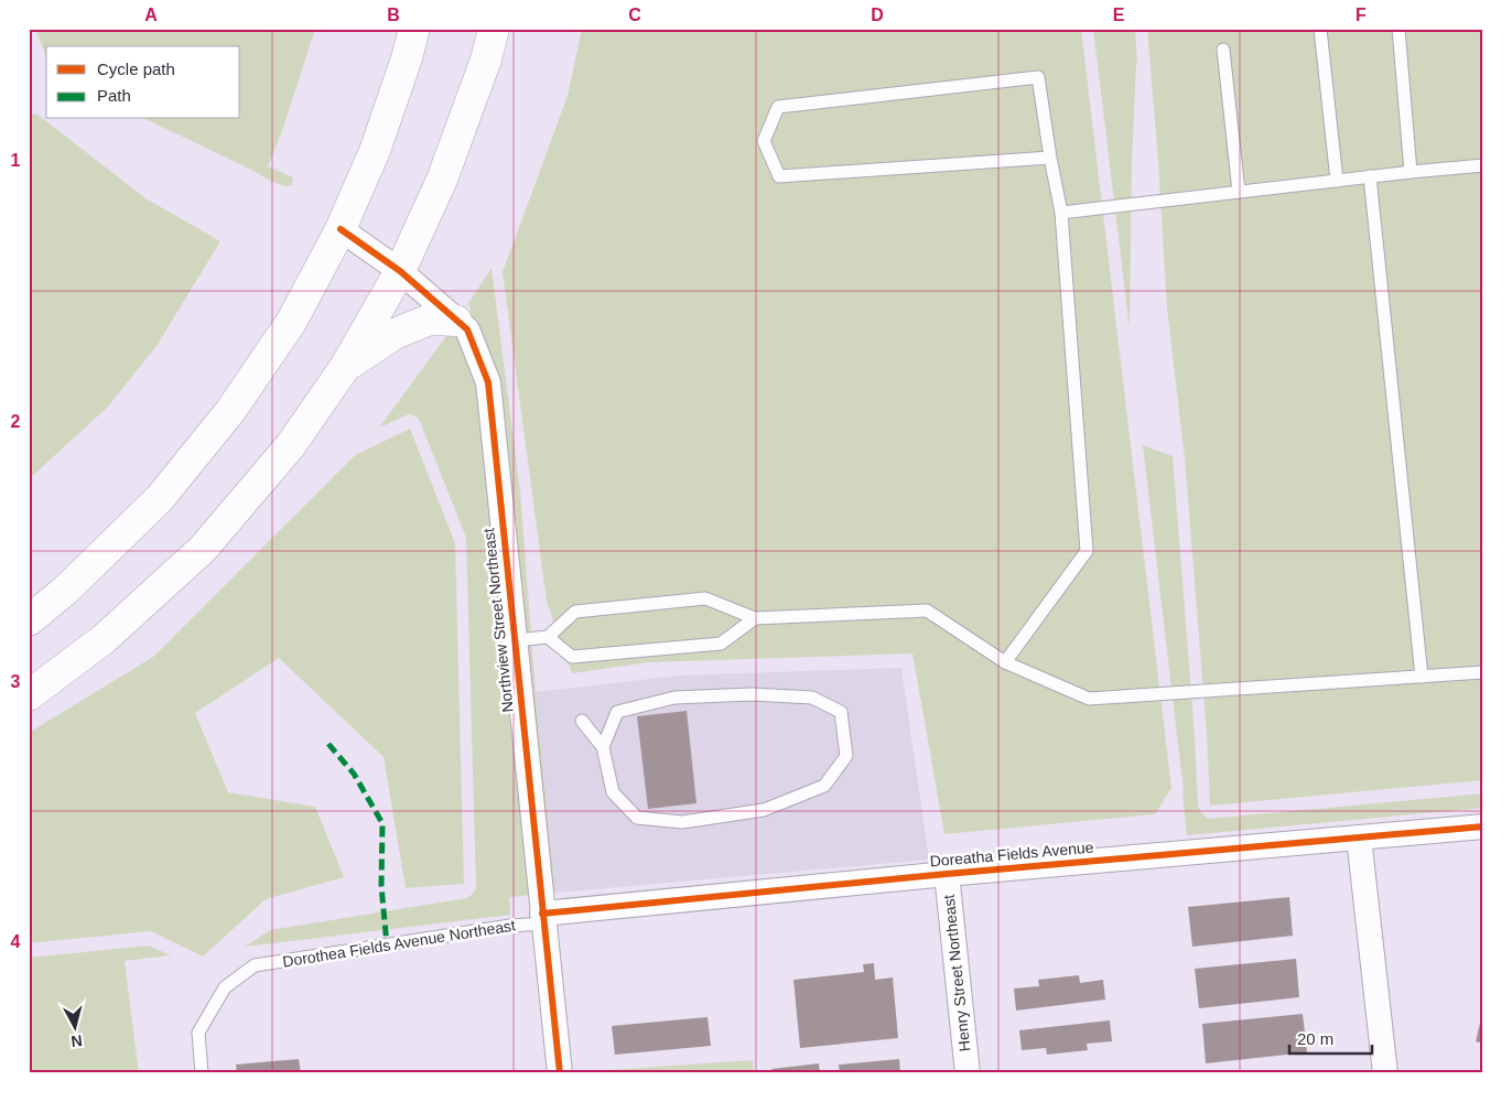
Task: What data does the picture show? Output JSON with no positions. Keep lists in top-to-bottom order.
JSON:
{
  "streets": {
    "street": ["Northview Street Northeast", "Doreatha Fields Avenue", "Henry Street Northeast"],
    "lane": ["Dorothea Fields Avenue Northeast"]
  },
  "crossings": [
    ["Northview Street Northeast", "Doreatha Fields Avenue"],
    ["Northview Street Northeast", "Dorothea Fields Avenue Northeast"],
    ["Doreatha Fields Avenue", "Dorothea Fields Avenue Northeast"],
    ["Doreatha Fields Avenue", "Henry Street Northeast"]
  ],
  "legend": ["Cycle path", "Path"],
  "scale_bar": "20 m",
  "north": "bottom",
  "grid": {
    "columns": [
      "A",
      "B",
      "C",
      "D",
      "E",
      "F"
    ],
    "rows": [
      "1",
      "2",
      "3",
      "4"
    ]
  }
}
